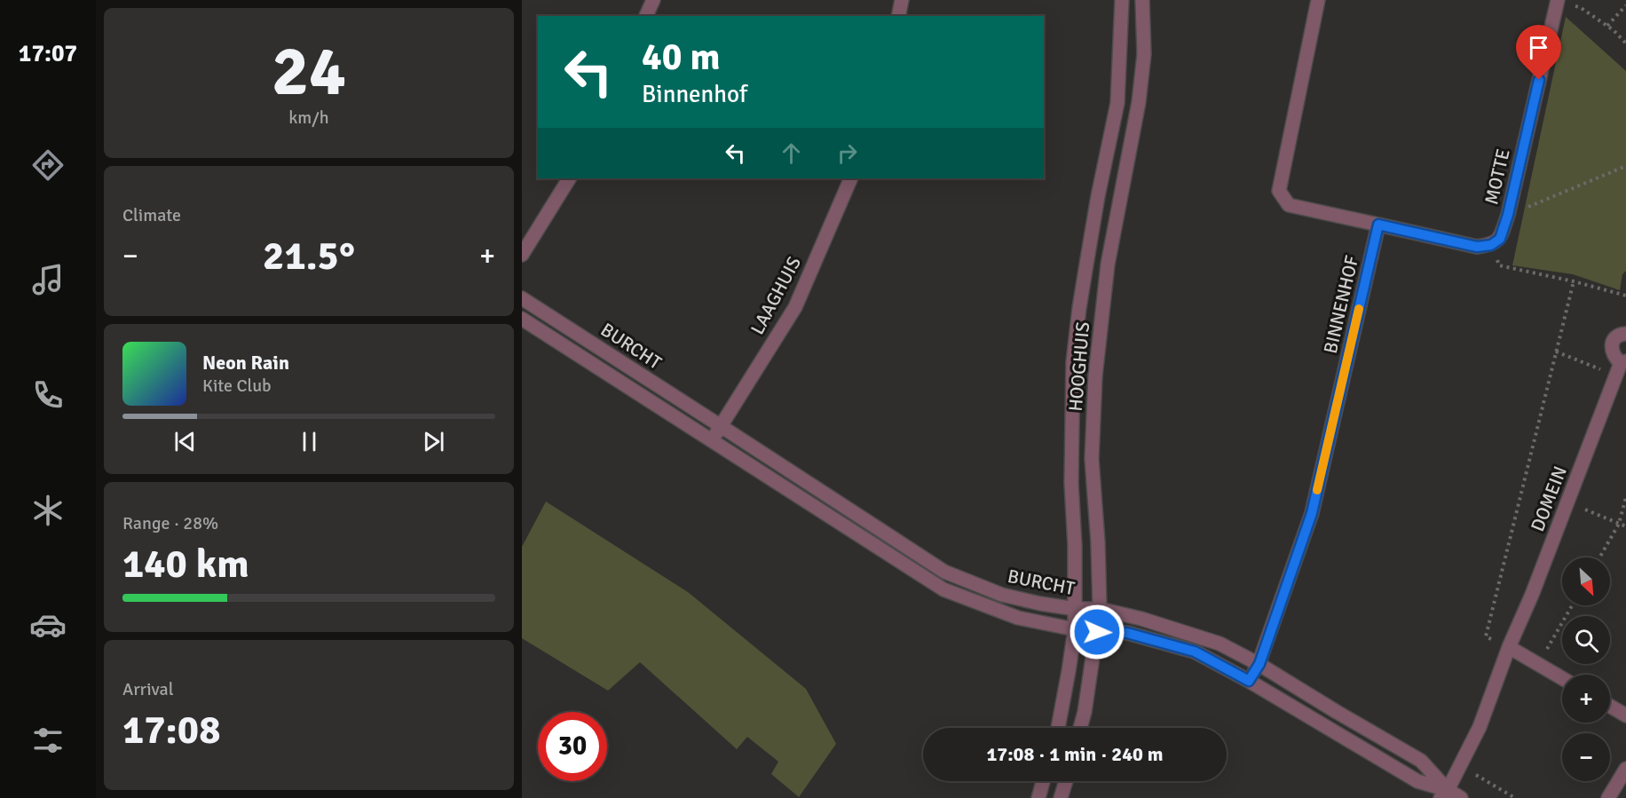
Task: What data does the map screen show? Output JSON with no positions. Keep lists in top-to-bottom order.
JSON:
{
  "streets": {
    "street": [
      "MOTTE",
      "LAAGHUIS",
      "BINNENHOF",
      "BURCHT",
      "HOOGHUIS",
      "DOMEIN"
    ]
  },
  "crossings": [
    ["LAAGHUIS", "BURCHT"],
    ["BINNENHOF", "BURCHT"],
    ["BURCHT", "HOOGHUIS"],
    ["BURCHT", "DOMEIN"]
  ],
  "north": "bottom right",
  "page": {
    "tabs": "17:07",
    "tile": [
      ["24", "km/h"],
      "Climate",
      ["Range · 28%", "140 km"],
      ["Arrival", "17:08"]
    ],
    "turn": ["40 m", "Binnenhof"],
    "heat": ["−", "21.5°", "+"],
    "song": ["Neon Rain", "Kite Club"],
    "map_buttons": ["+", "−"],
    "limit": "30",
    "trip": "17:08 · 1 min · 240 m"
  }
}
